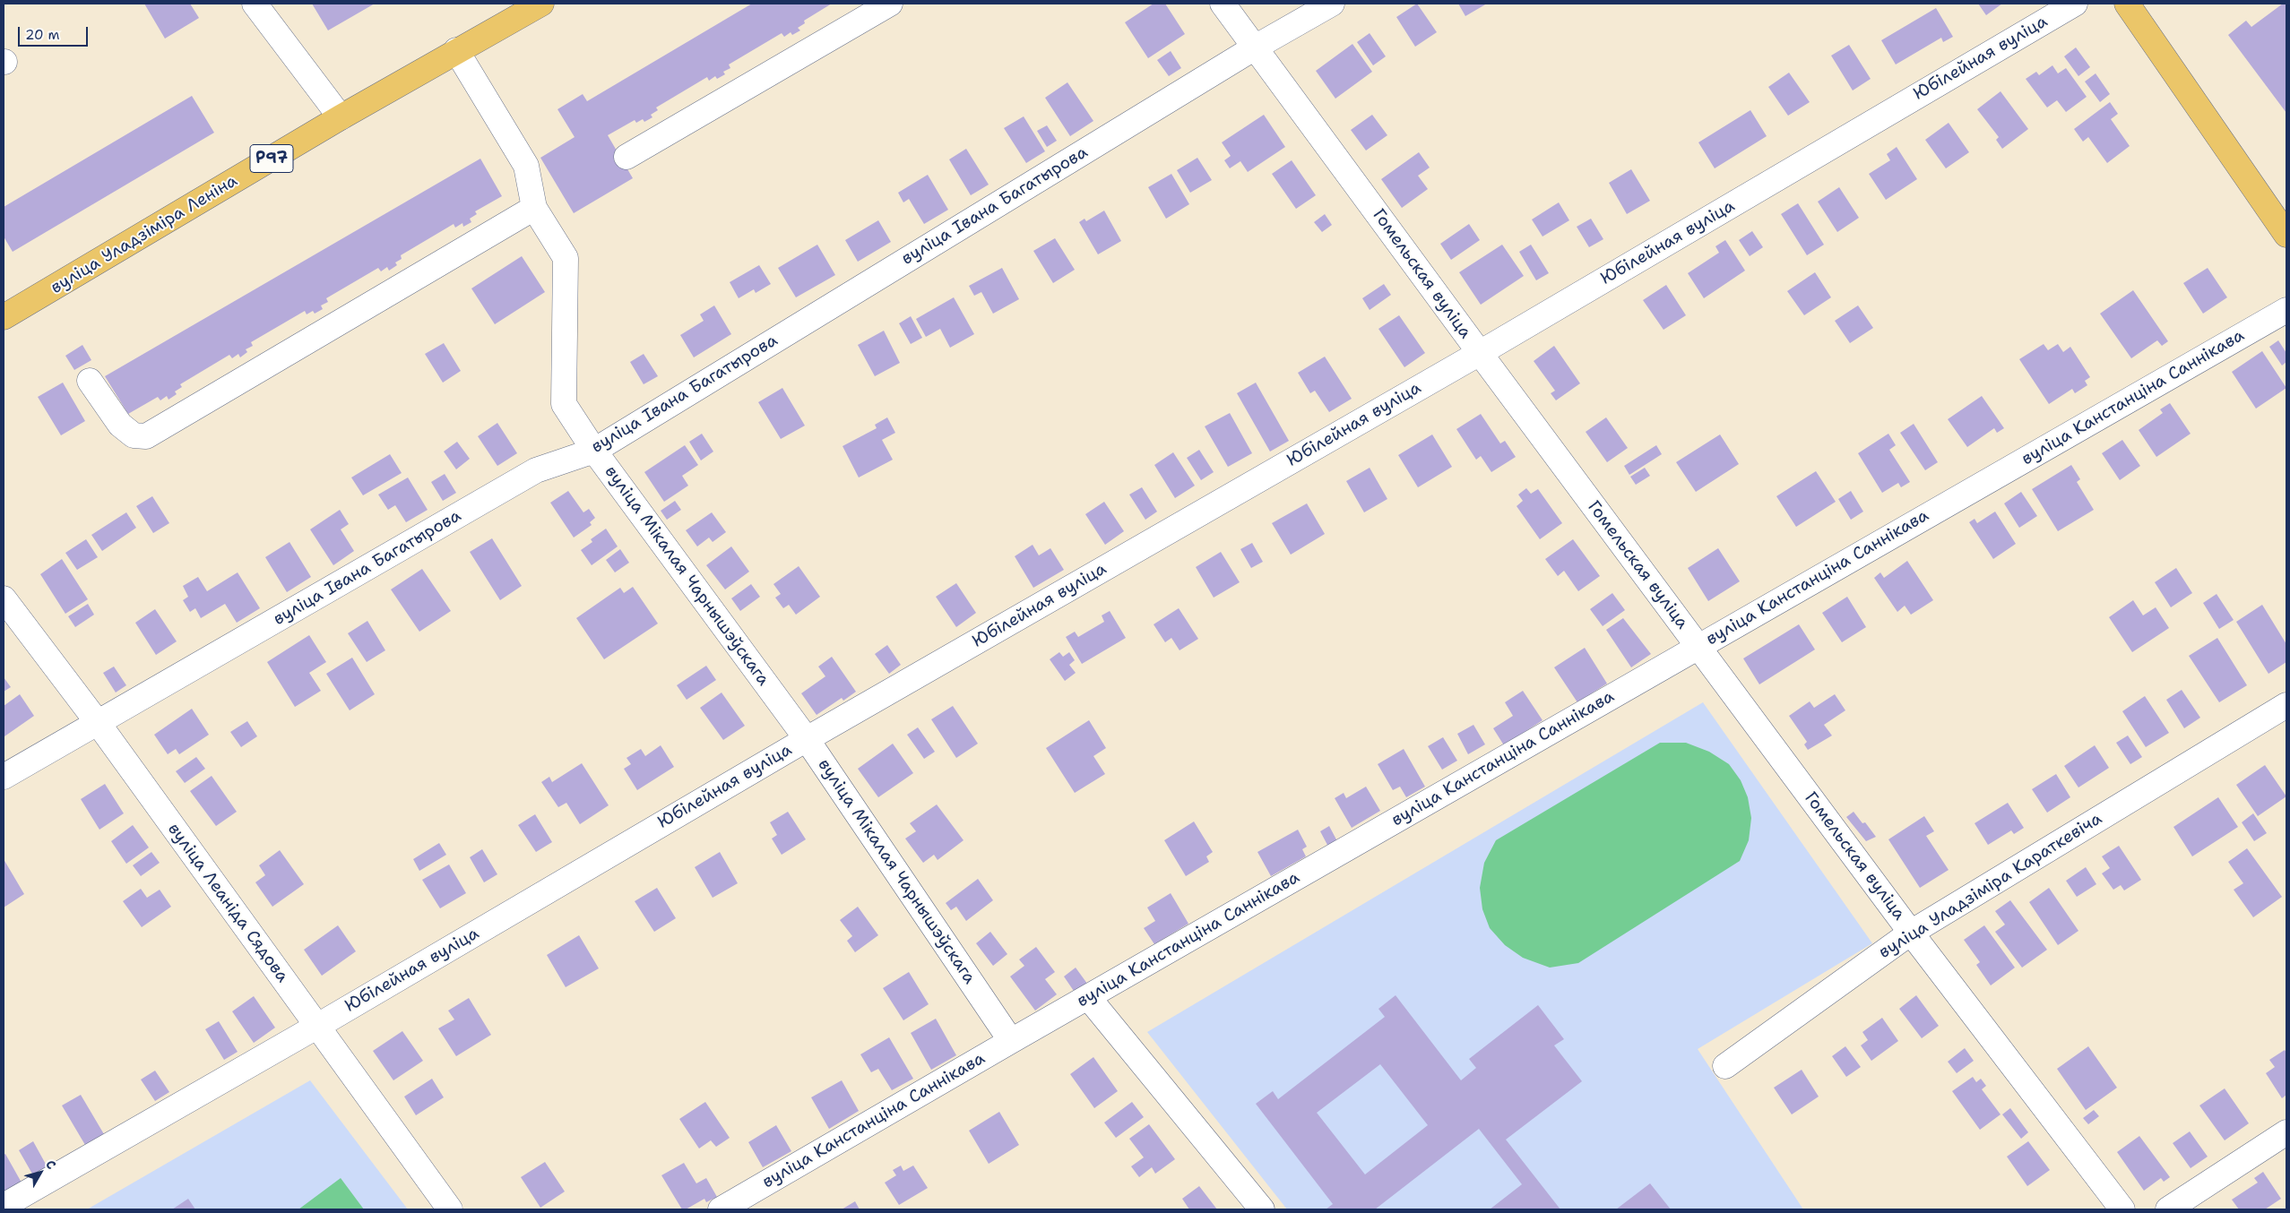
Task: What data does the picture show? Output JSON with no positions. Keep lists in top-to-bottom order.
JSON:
{
  "streets": {
    "main road": ["Р97", "вуліца Уладзіміра Леніна"],
    "street": [
      "Юбілейная вуліца",
      "вуліца Івана Багатырова",
      "Гомельская вуліца",
      "вуліца Канстанціна Саннікава",
      "вуліца Мікалая Чарнышэўскага",
      "вуліца Уладзіміра Караткевіча",
      "вуліца Леаніда Сядова"
    ]
  },
  "crossings": [
    ["Юбілейная вуліца", "Гомельская вуліца"],
    ["Юбілейная вуліца", "вуліца Мікалая Чарнышэўскага"],
    ["Юбілейная вуліца", "вуліца Леаніда Сядова"],
    ["вуліца Івана Багатырова", "Гомельская вуліца"],
    ["вуліца Івана Багатырова", "вуліца Мікалая Чарнышэўскага"],
    ["вуліца Івана Багатырова", "вуліца Леаніда Сядова"],
    ["вуліца Уладзіміра Леніна", "вуліца Мікалая Чарнышэўскага"],
    ["Гомельская вуліца", "вуліца Канстанціна Саннікава"],
    ["Гомельская вуліца", "вуліца Уладзіміра Караткевіча"],
    ["вуліца Канстанціна Саннікава", "вуліца Мікалая Чарнышэўскага"]
  ],
  "scale_bar": "20 m",
  "north": "top right"
}
